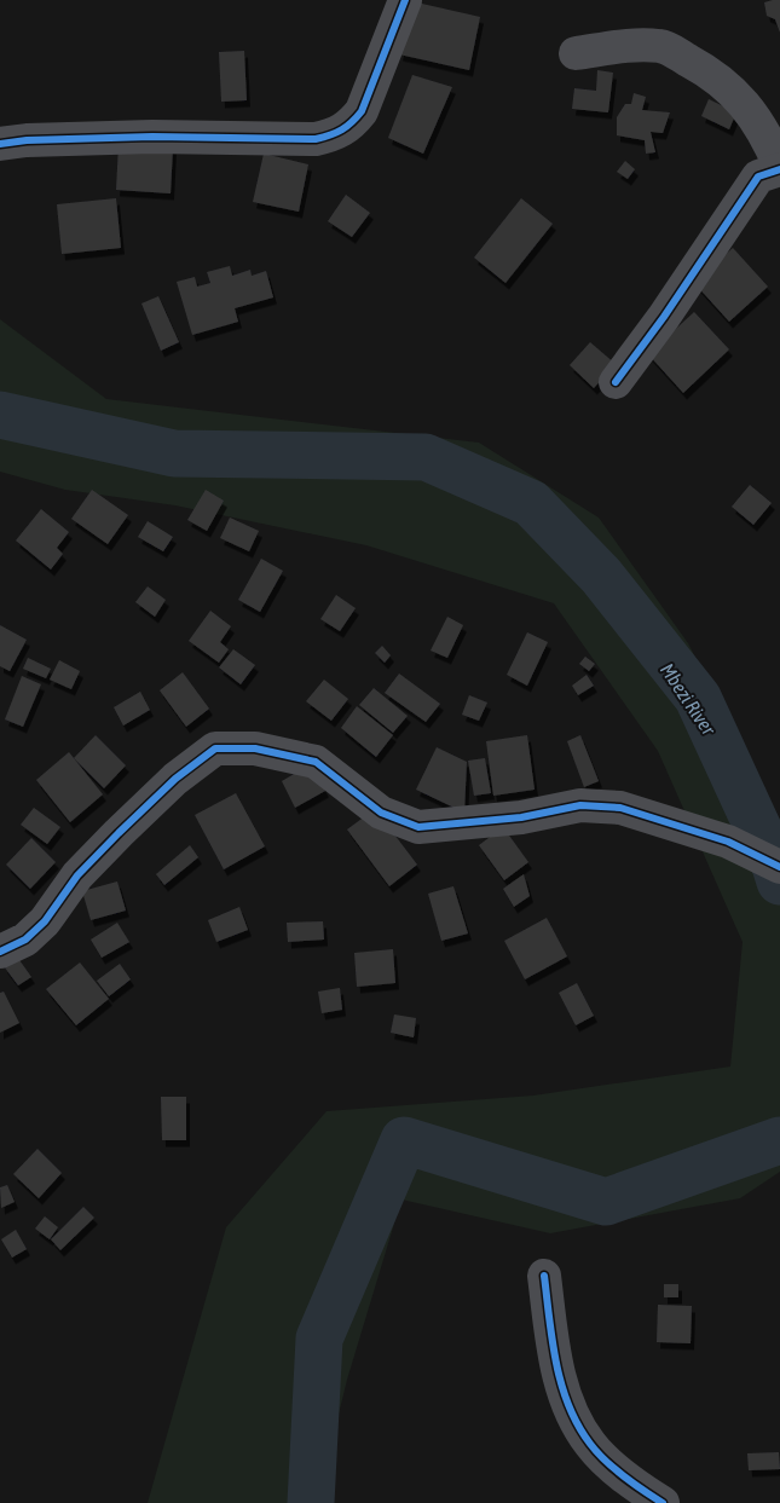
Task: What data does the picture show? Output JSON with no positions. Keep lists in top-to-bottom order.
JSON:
{
  "water": ["Mbezi River"]
}
